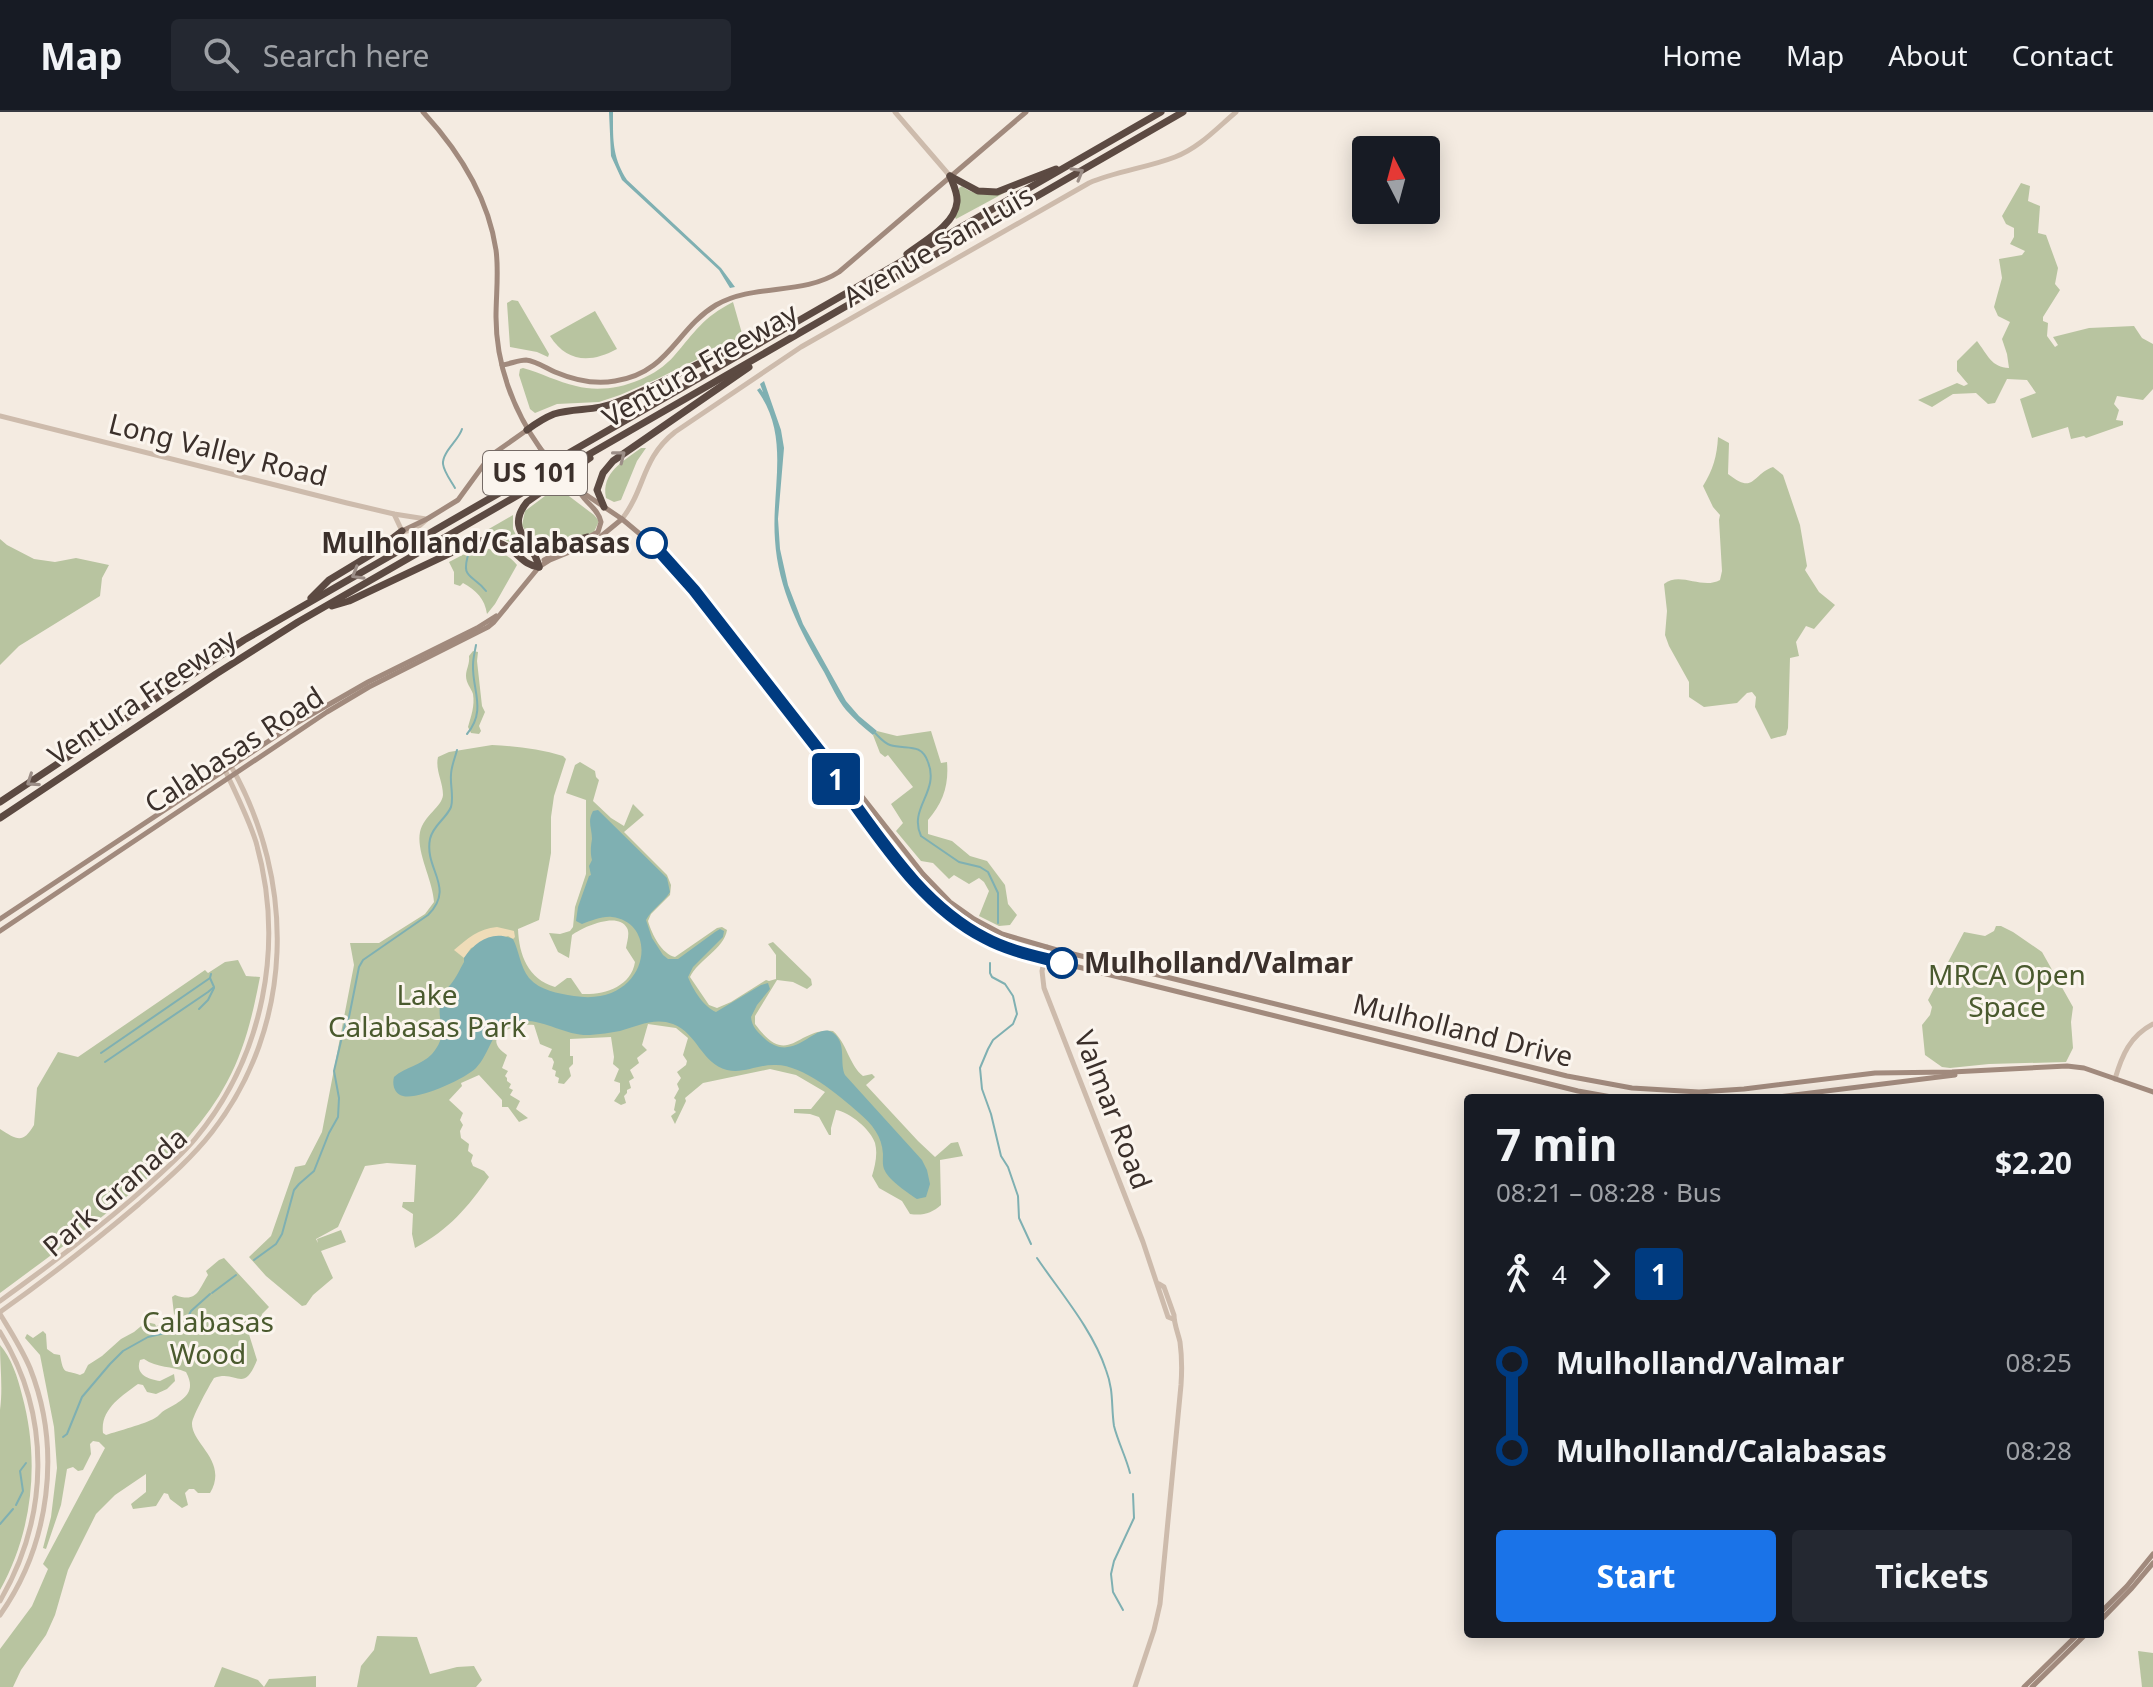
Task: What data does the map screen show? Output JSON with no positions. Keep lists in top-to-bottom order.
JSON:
{
  "streets": {
    "highway": ["Ventura Freeway", "US 101"],
    "main road": ["Calabasas Road", "Mulholland Drive"],
    "street": [
      "Avenue San Luis",
      "Long Valley Road",
      "Valmar Road",
      "Park Granada"
    ]
  },
  "crossings": [
    ["Avenue San Luis", "Calabasas Road"],
    ["Avenue San Luis", "Mulholland Drive"],
    ["Calabasas Road", "Mulholland Drive"],
    ["Calabasas Road", "Park Granada"],
    ["Mulholland Drive", "Valmar Road"]
  ],
  "parks": ["MRCA Open Space", "Lake Calabasas Park", "Calabasas Wood"],
  "places": ["Mulholland/Calabasas", "Mulholland/Valmar"],
  "lines": ["bus line 1"],
  "north": "top",
  "page": {
    "header": "Map",
    "search": "Search here",
    "nav": [
      "Home",
      "Map",
      "About",
      "Contact"
    ],
    "on_map": "1",
    "heading": ["7 min", "08:21 – 08:28 · Bus", "$2.20"],
    "legs": ["4", "1"],
    "list": [
      {
        "name": "Mulholland/Valmar",
        "value": "08:25"
      },
      {
        "name": "Mulholland/Calabasas",
        "value": "08:28"
      }
    ],
    "buttons": ["Start", "Tickets"]
  }
}
